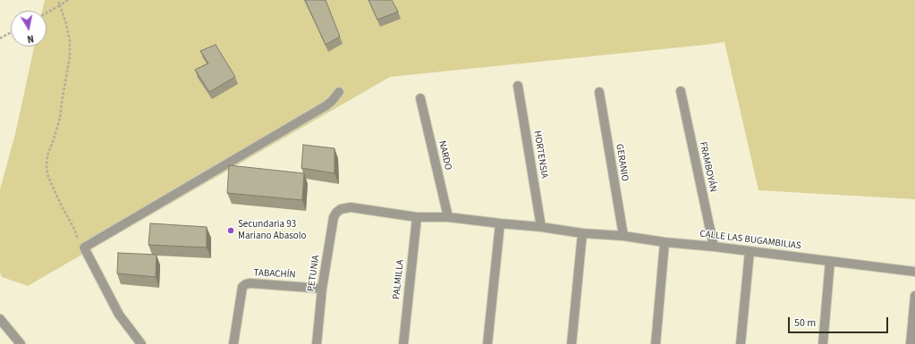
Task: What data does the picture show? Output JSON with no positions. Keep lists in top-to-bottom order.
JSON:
{
  "streets": {
    "street": [
      "HORTENSIA",
      "NARDO",
      "GERANIO",
      "FRAMBOYÁN",
      "CALLE LAS BUGAMBILIAS",
      "PETUNIA",
      "TABACHÍN",
      "PALMILLA"
    ]
  },
  "crossings": [
    ["HORTENSIA", "CALLE LAS BUGAMBILIAS"],
    ["NARDO", "CALLE LAS BUGAMBILIAS"],
    ["GERANIO", "CALLE LAS BUGAMBILIAS"],
    ["FRAMBOYÁN", "CALLE LAS BUGAMBILIAS"],
    ["CALLE LAS BUGAMBILIAS", "PETUNIA"],
    ["CALLE LAS BUGAMBILIAS", "PALMILLA"],
    ["PETUNIA", "TABACHÍN"]
  ],
  "places": ["Secundaria 93 Mariano Abasolo"],
  "scale_bar": "50 m",
  "north": "bottom"
}
